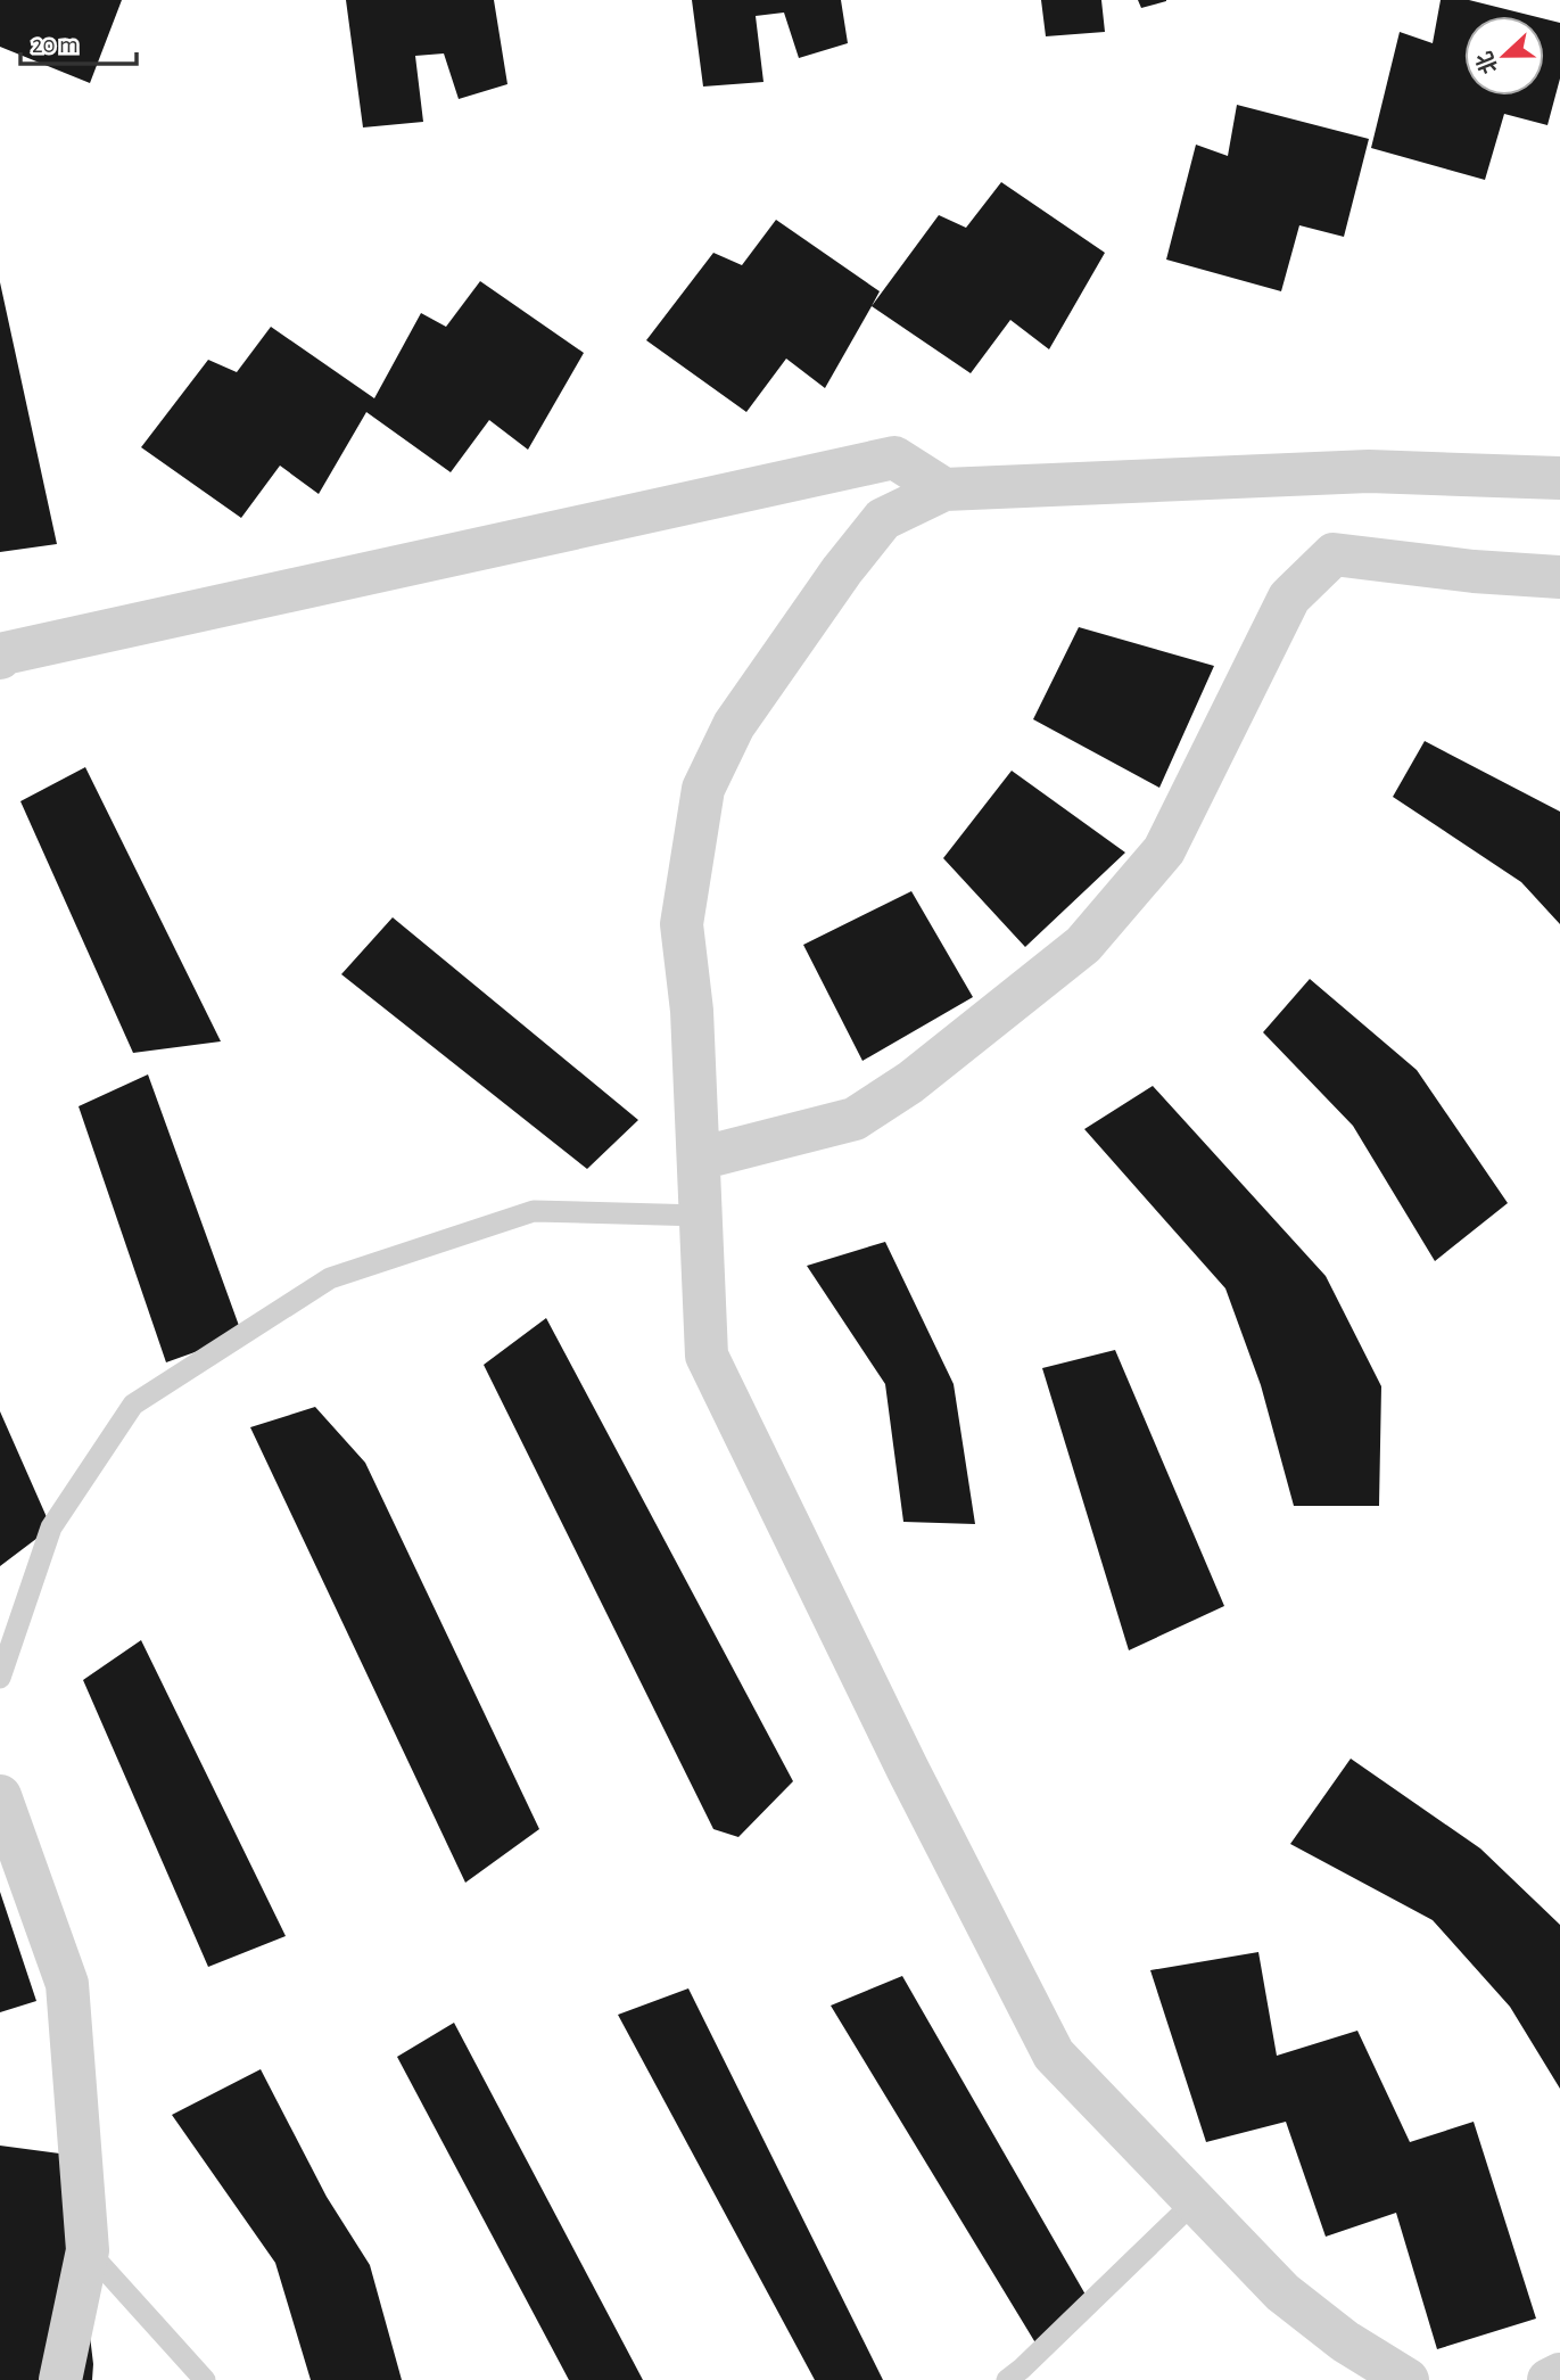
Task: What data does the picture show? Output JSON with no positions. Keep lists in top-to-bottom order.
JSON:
{
  "scale_bar": "20 m",
  "north": "left"
}
